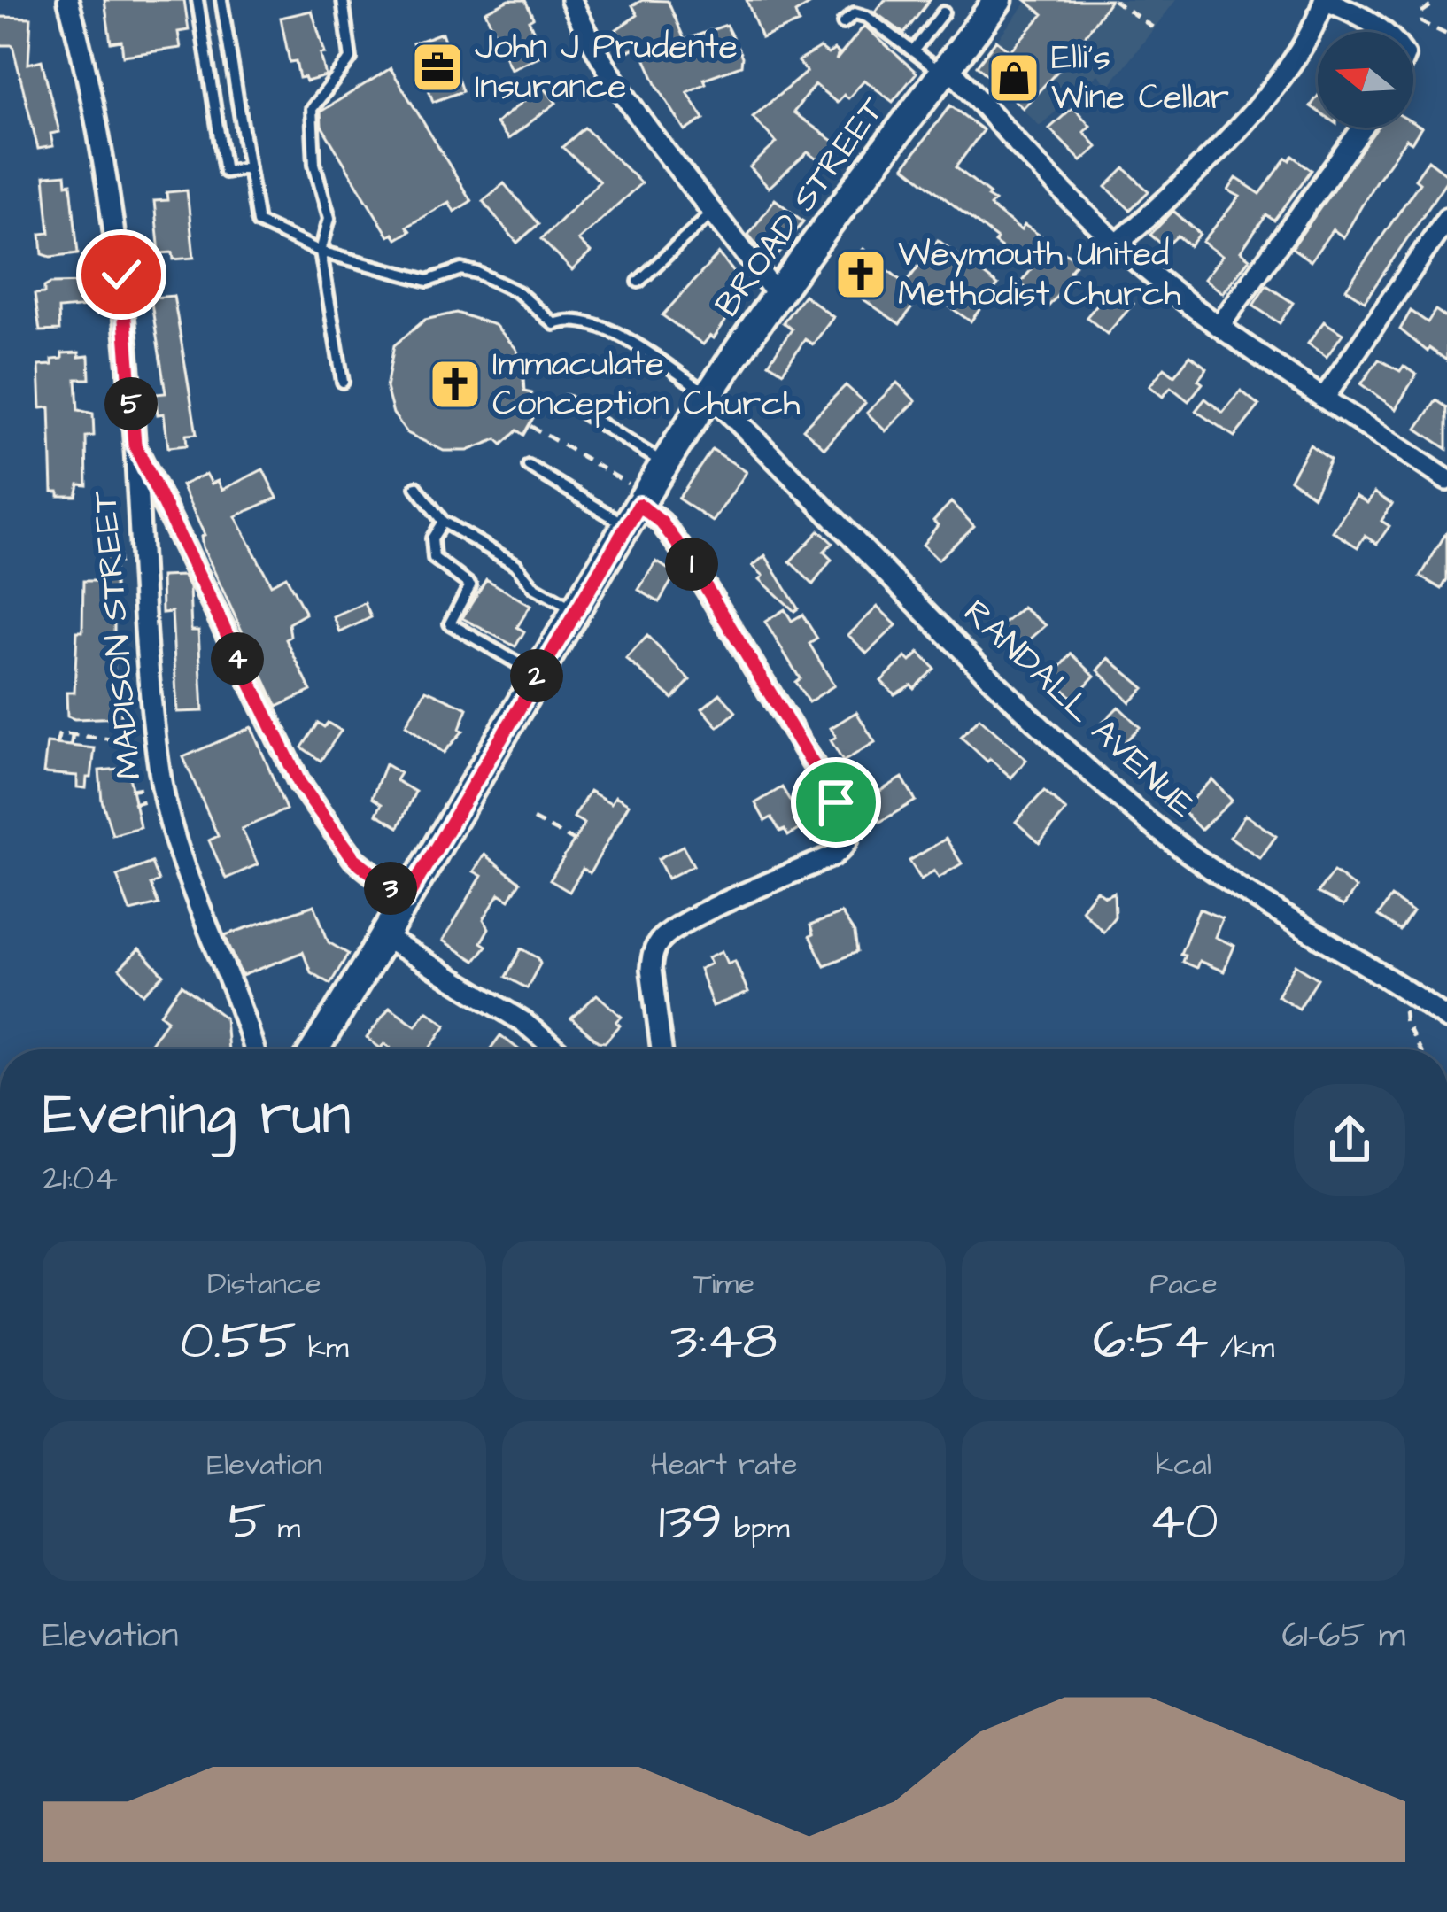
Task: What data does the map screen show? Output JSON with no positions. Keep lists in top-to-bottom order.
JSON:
{
  "streets": {
    "main road": ["BROAD STREET"],
    "street": ["MADISON STREET", "RANDALL AVENUE"]
  },
  "crossings": [
    ["BROAD STREET", "RANDALL AVENUE"]
  ],
  "places": {
    "office": ["John J Prudente Insurance"],
    "shop": ["Elli's Wine Cellar"],
    "church": ["Weymouth United Methodist Church", "Immaculate Conception Church"]
  },
  "north": "left",
  "page": {
    "pins": [
      "5",
      "1",
      "4",
      "2",
      "3"
    ],
    "heading": ["Evening run", "21:04"],
    "stats": [
      ["Distance", "0.55 km"],
      ["Time", "3:48"],
      ["Pace", "6:54 /km"],
      ["Elevation", "5 m"],
      ["Heart rate", "139 bpm"],
      ["kcal", "40"]
    ],
    "chart": ["Elevation", "61–65 m"]
  }
}
